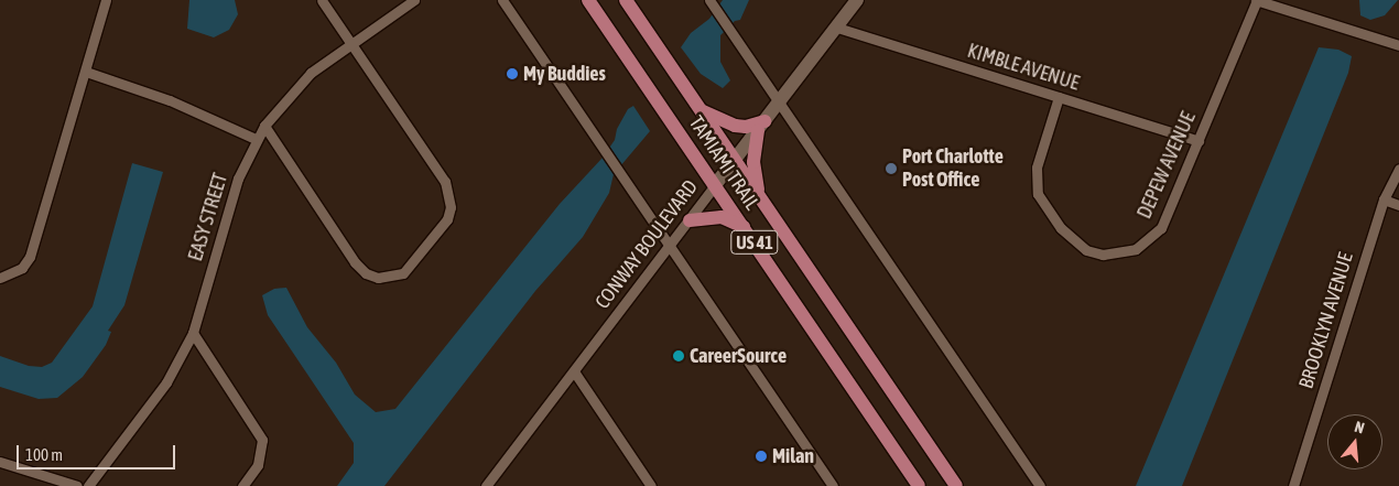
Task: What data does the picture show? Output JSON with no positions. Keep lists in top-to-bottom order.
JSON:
{
  "streets": {
    "main road": ["TAMIAMI TRAIL", "US 41"],
    "street": [
      "KIMBLE AVENUE",
      "DEPEW AVENUE",
      "EASY STREET",
      "CONWAY BOULEVARD",
      "BROOKLYN AVENUE"
    ]
  },
  "crossings": [
    ["KIMBLE AVENUE", "DEPEW AVENUE"],
    ["KIMBLE AVENUE", "CONWAY BOULEVARD"],
    ["TAMIAMI TRAIL", "CONWAY BOULEVARD"]
  ],
  "places": [
    "My Buddies",
    "Port Charlotte Post Office",
    "CareerSource",
    "Milan"
  ],
  "scale_bar": "100 m",
  "north": "top"
}
